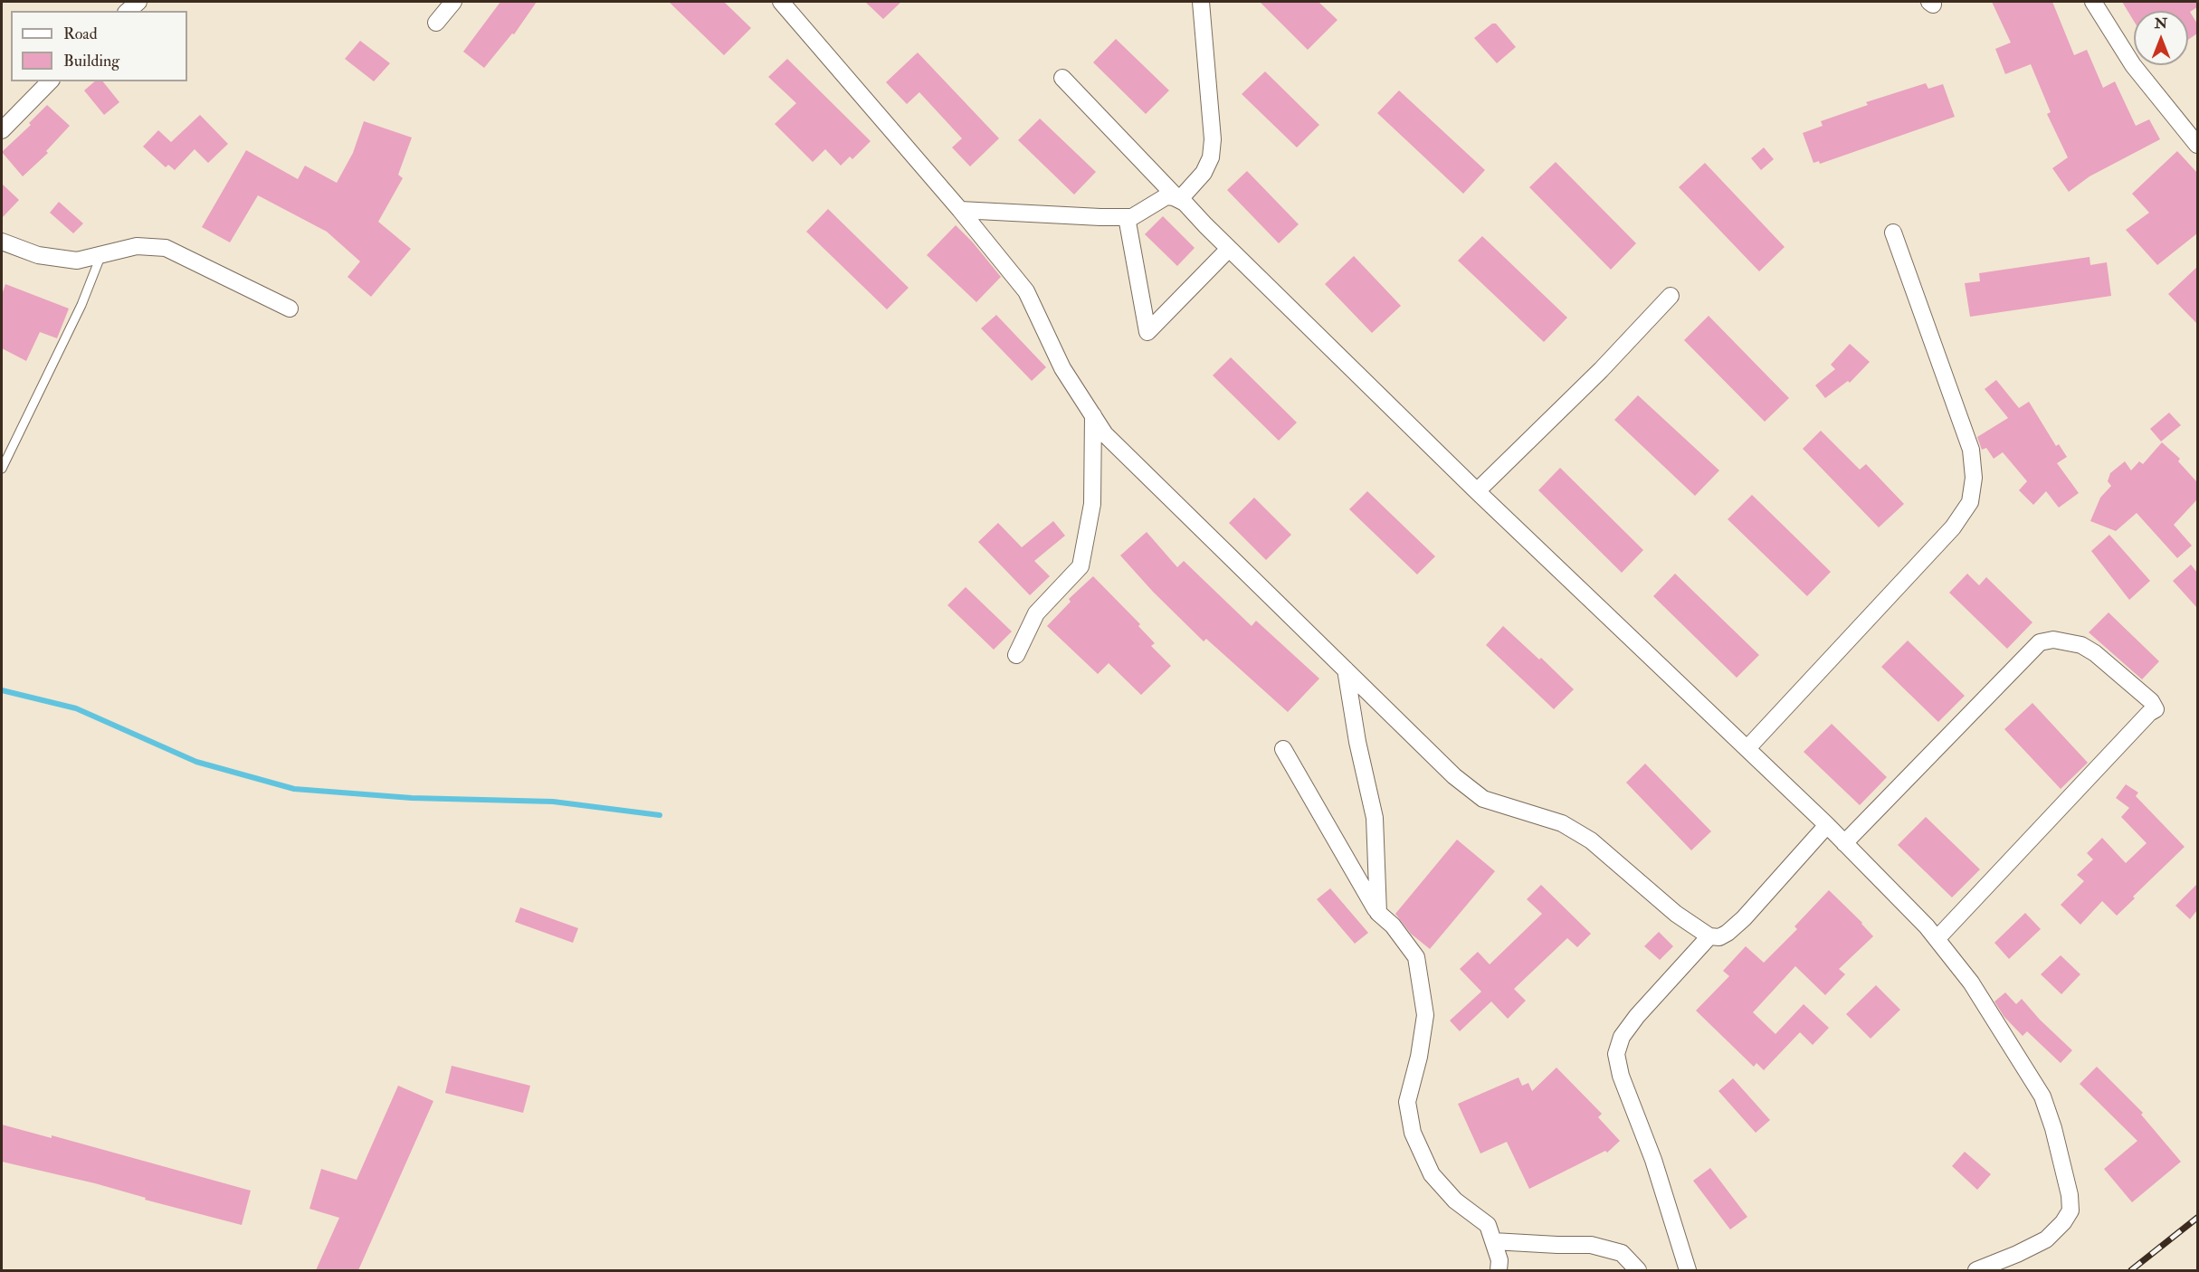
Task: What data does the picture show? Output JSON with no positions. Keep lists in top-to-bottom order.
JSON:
{
  "legend": ["Road", "Building"],
  "north": "top"
}
